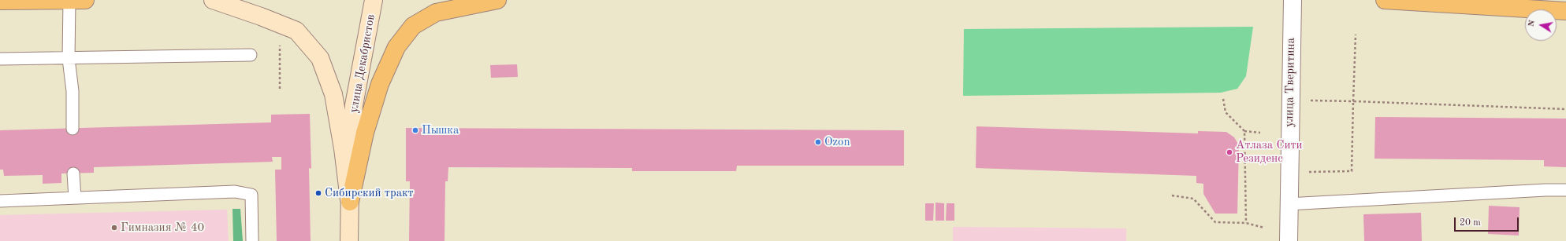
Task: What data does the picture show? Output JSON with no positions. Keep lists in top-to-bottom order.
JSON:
{
  "streets": {
    "main road": ["улица Декабристов"],
    "street": ["улица Тверитина"]
  },
  "places": [
    "Пышка",
    "Ozon",
    "Атлаза Сити Резиденс",
    "Сибирский тракт",
    "Гимназия № 40"
  ],
  "scale_bar": "20 m",
  "north": "left"
}
